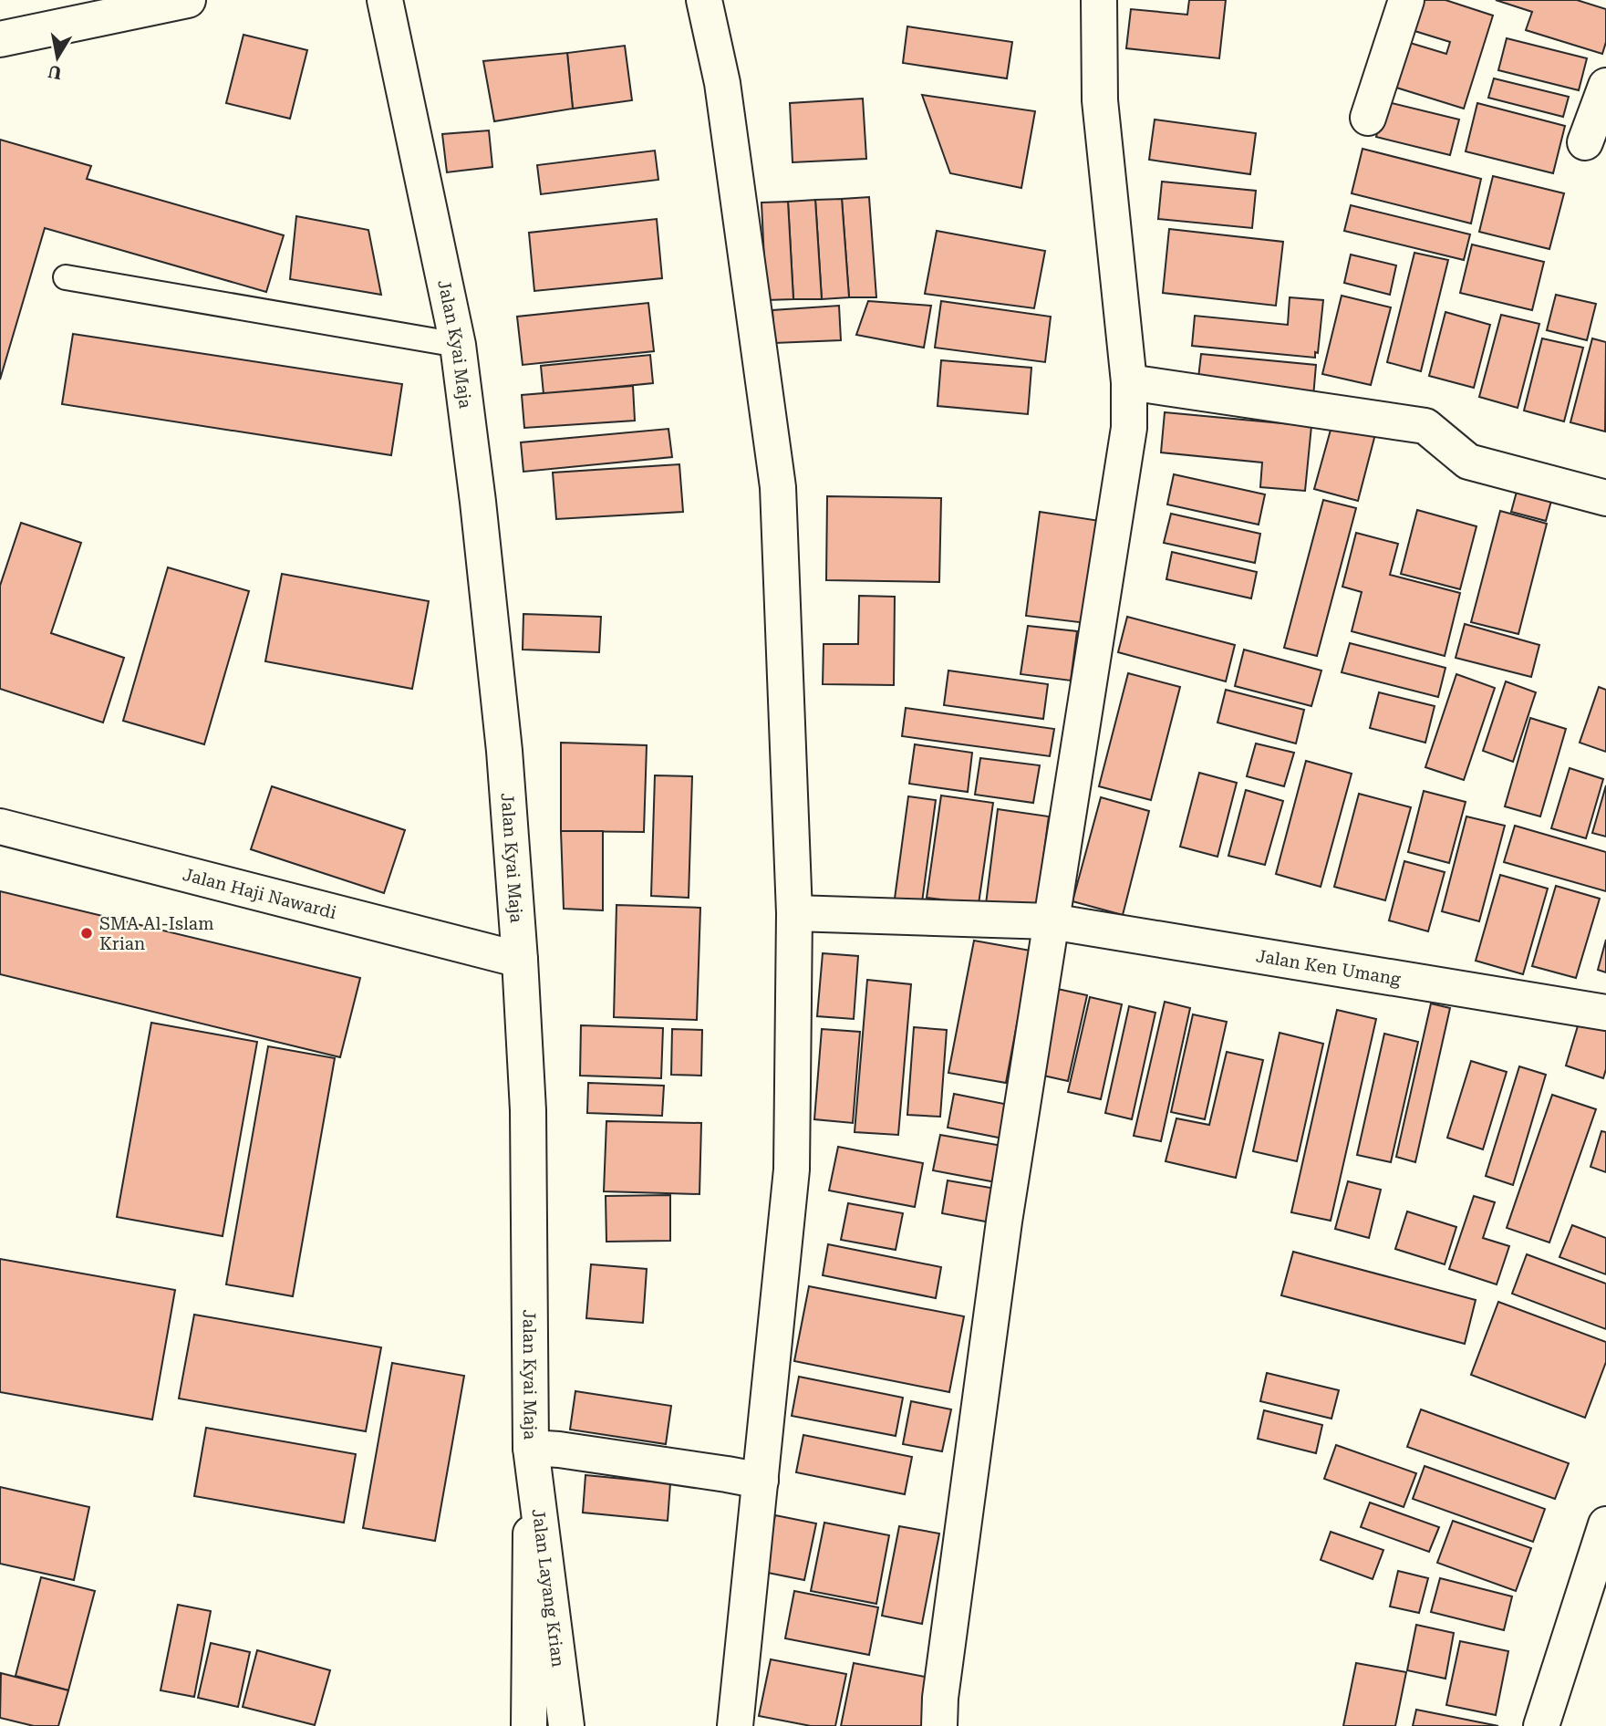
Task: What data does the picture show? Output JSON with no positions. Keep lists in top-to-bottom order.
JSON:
{
  "streets": {
    "street": [
      "Jalan Kyai Maja",
      "Jalan Haji Nawardi",
      "Jalan Ken Umang",
      "Jalan Layang Krian"
    ]
  },
  "crossings": [
    ["Jalan Kyai Maja", "Jalan Haji Nawardi"],
    ["Jalan Kyai Maja", "Jalan Layang Krian"]
  ],
  "places": ["SMA Al-Islam Krian"],
  "north": "bottom"
}
